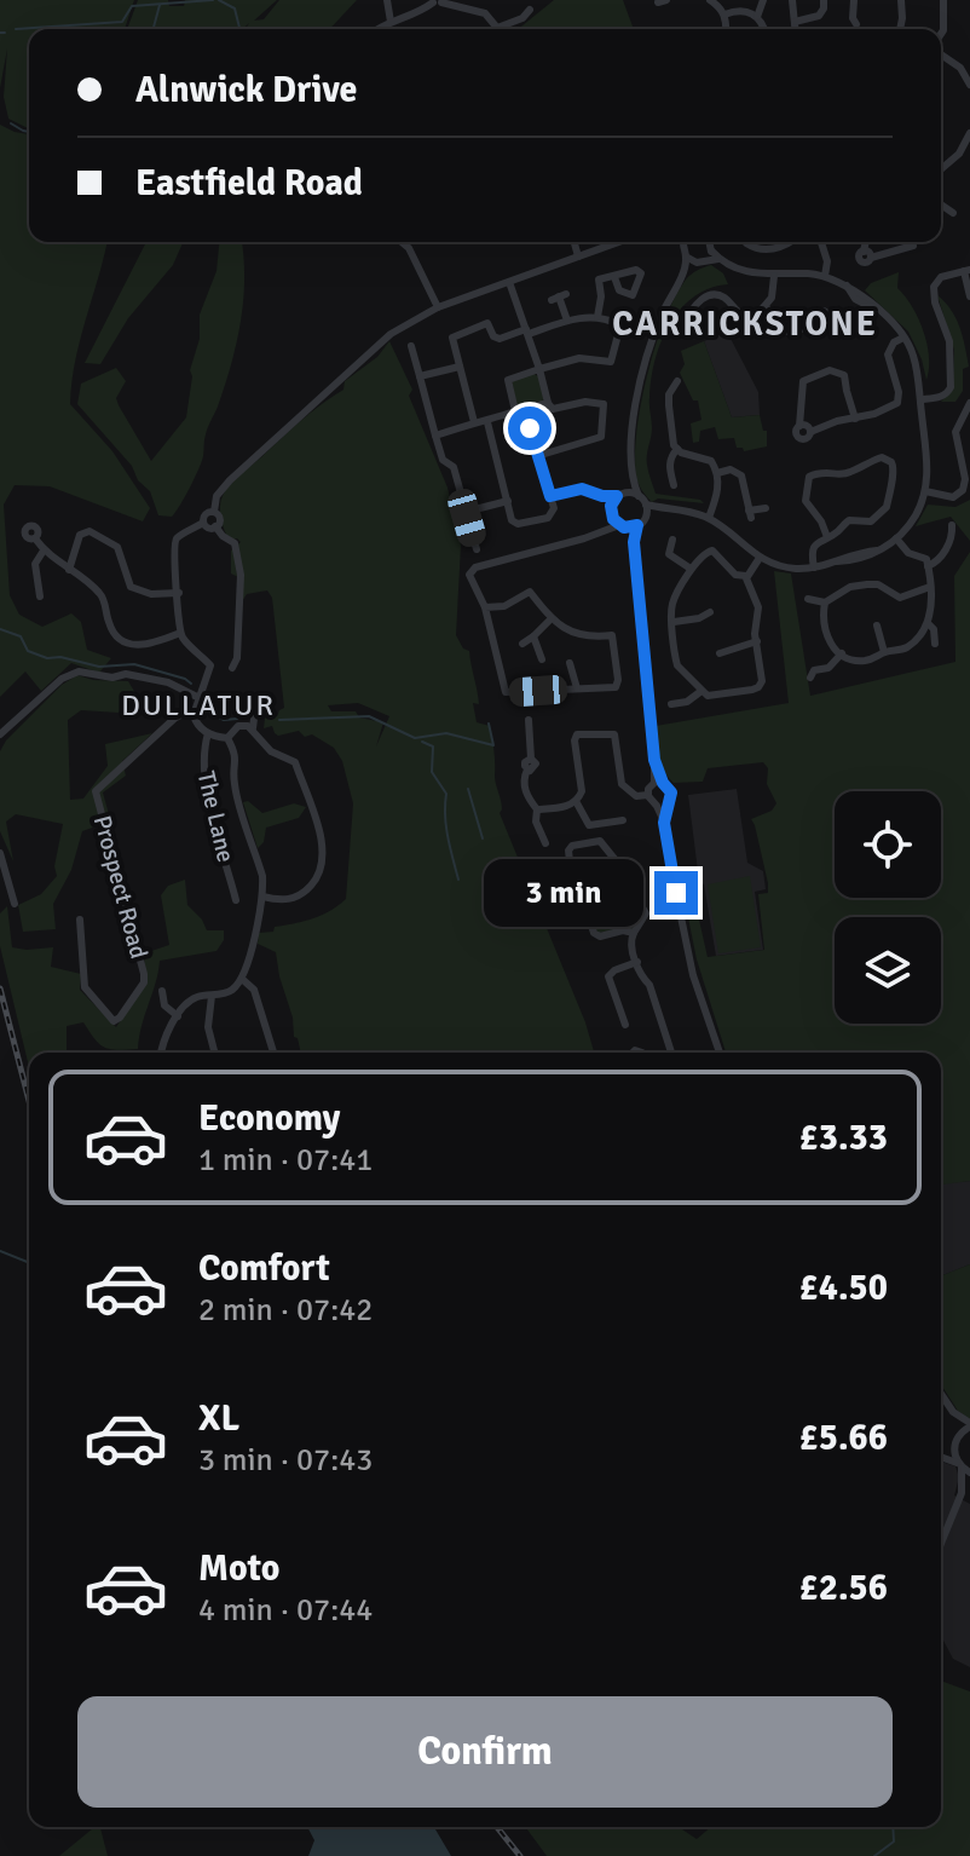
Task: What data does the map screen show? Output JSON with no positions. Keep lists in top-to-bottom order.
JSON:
{
  "streets": {
    "street": ["The Lane", "Prospect Road"]
  },
  "districts": ["CARRICKSTONE", "DULLATUR"],
  "page": {
    "banner": ["Alnwick Drive", "Eastfield Road"],
    "bubble": "3 min",
    "list": [
      {
        "name": "Economy",
        "note": "1 min · 07:41",
        "value": "£3.33"
      },
      {
        "name": "Comfort",
        "note": "2 min · 07:42",
        "value": "£4.50"
      },
      {
        "name": "XL",
        "note": "3 min · 07:43",
        "value": "£5.66"
      },
      {
        "name": "Moto",
        "note": "4 min · 07:44",
        "value": "£2.56"
      }
    ],
    "buttons": "Confirm"
  }
}
